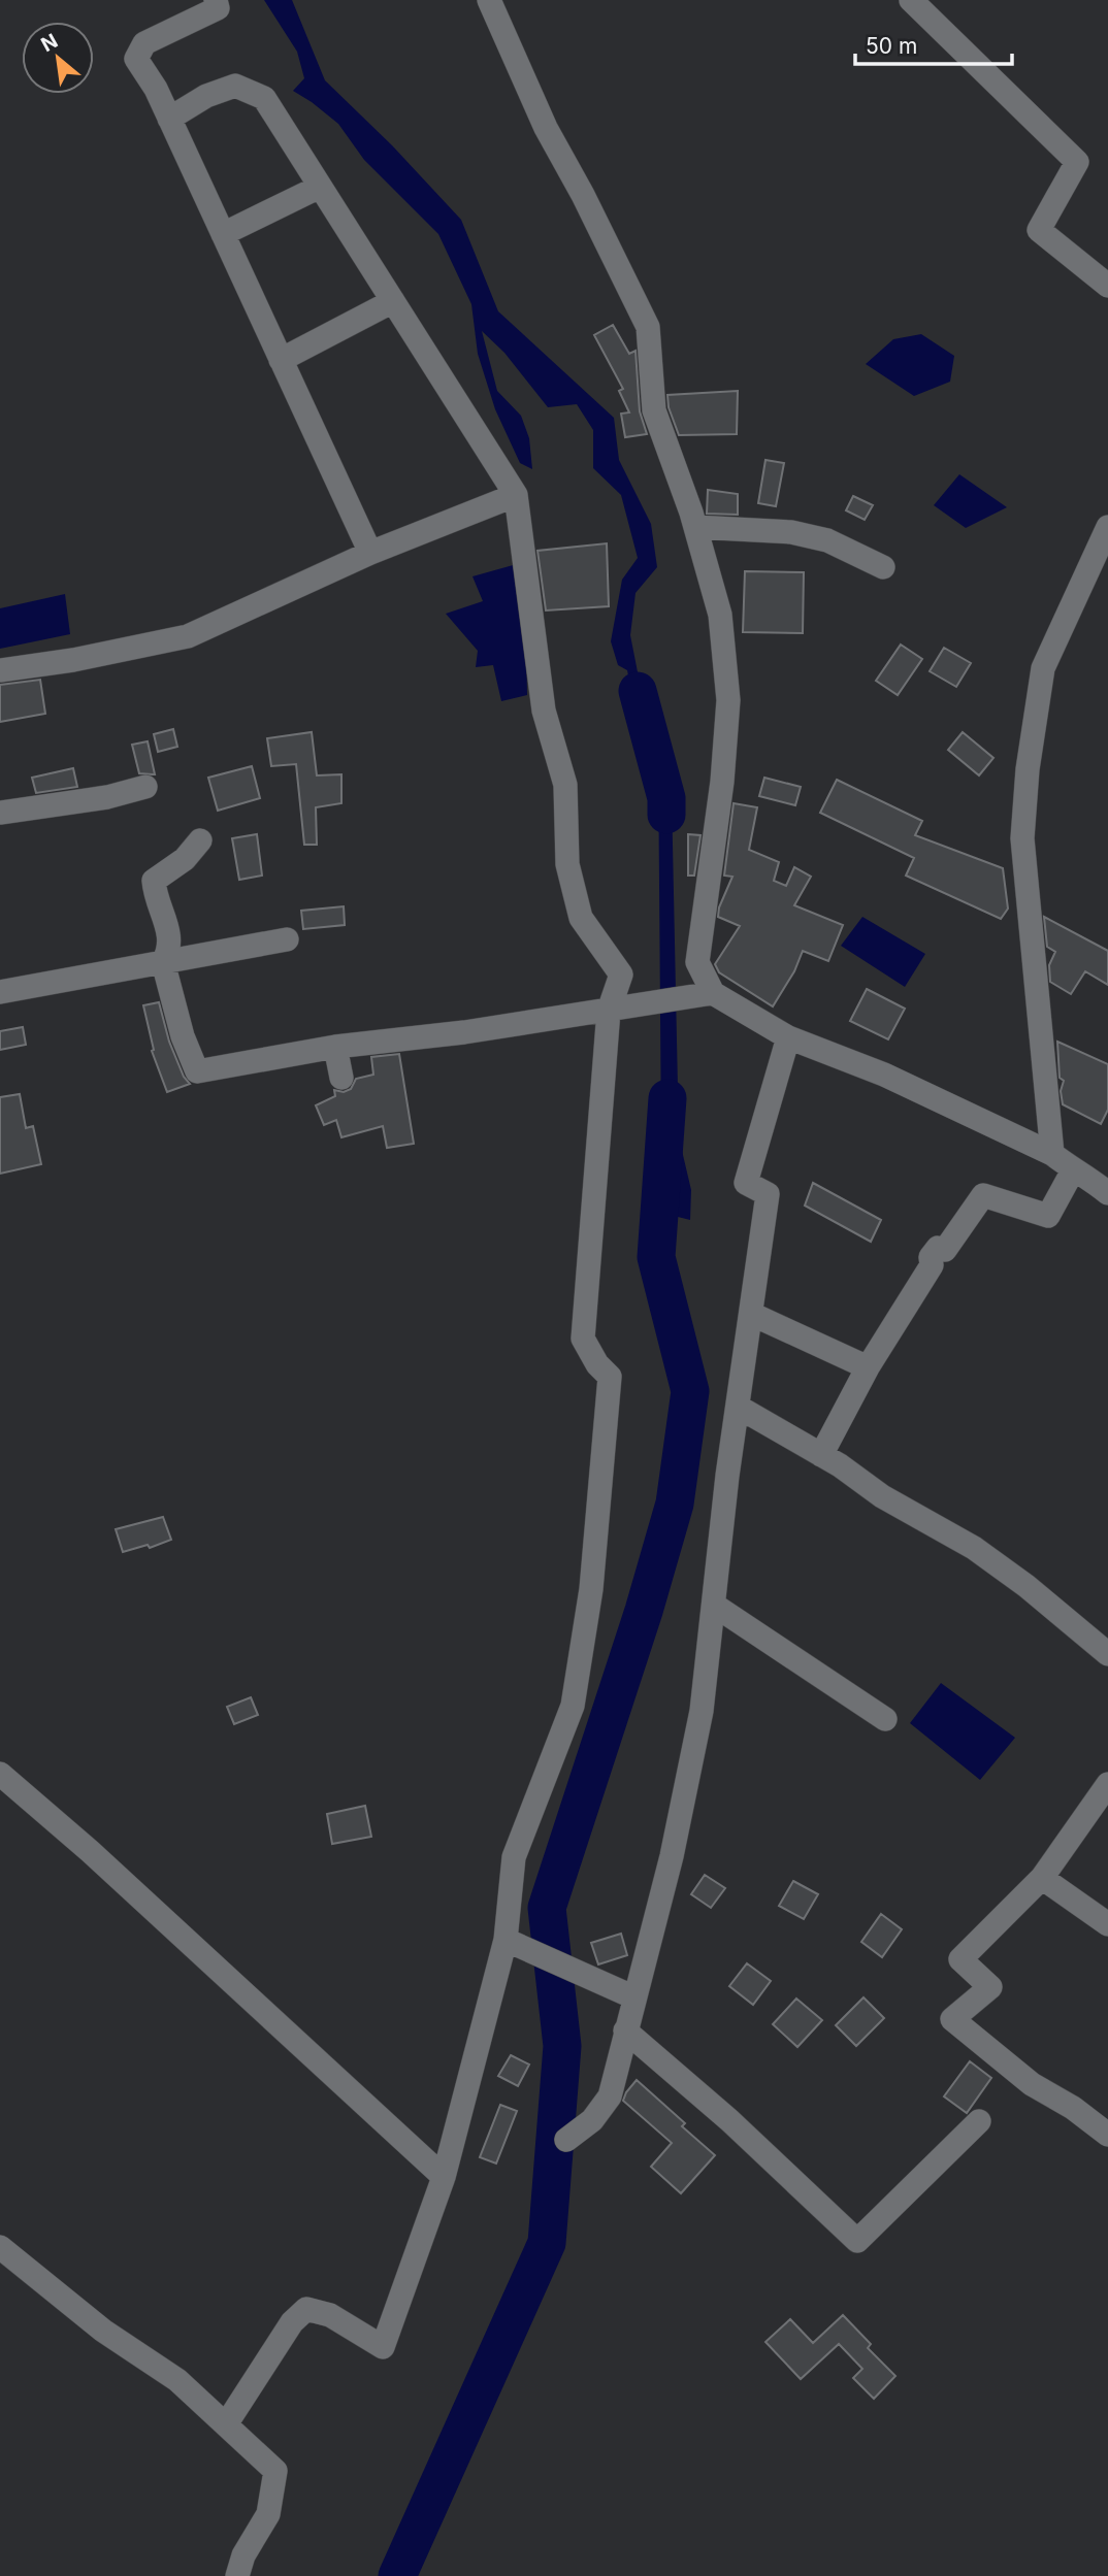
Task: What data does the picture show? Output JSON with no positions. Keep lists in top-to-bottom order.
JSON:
{
  "scale_bar": "50 m",
  "north": "top left"
}
